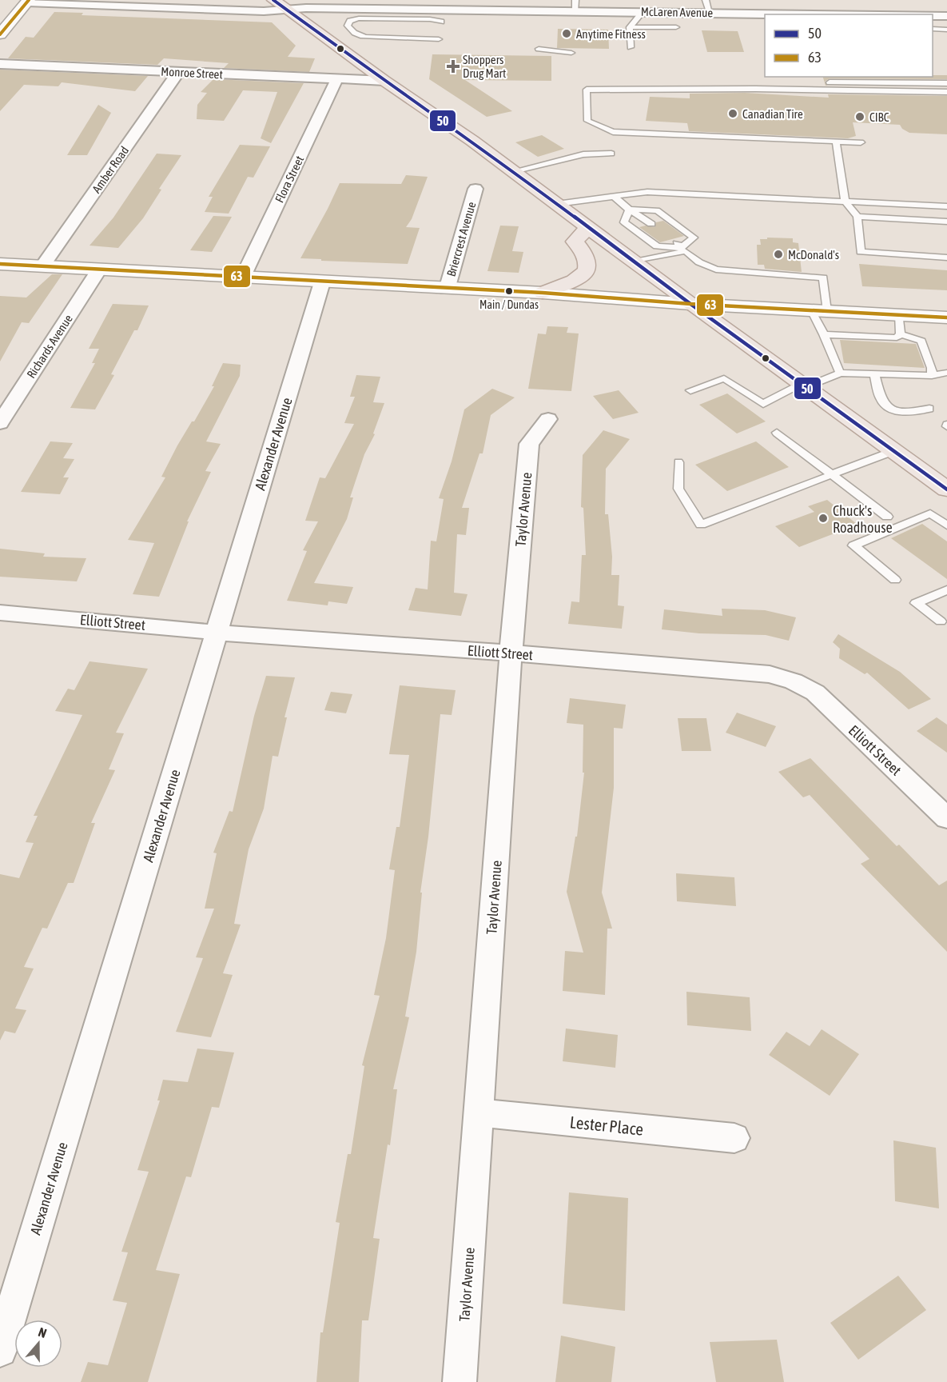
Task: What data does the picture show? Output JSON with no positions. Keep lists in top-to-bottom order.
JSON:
{
  "streets": {
    "street": [
      "McLaren Avenue",
      "Monroe Street",
      "Amber Road",
      "Flora Street",
      "Briercrest Avenue",
      "Richards Avenue",
      "Alexander Avenue",
      "Taylor Avenue",
      "Elliott Street",
      "Lester Place"
    ]
  },
  "crossings": [
    ["Monroe Street", "Amber Road"],
    ["Monroe Street", "Flora Street"],
    ["Alexander Avenue", "Elliott Street"],
    ["Taylor Avenue", "Elliott Street"],
    ["Taylor Avenue", "Lester Place"]
  ],
  "places": {
    "other": [
      "Anytime Fitness",
      "Canadian Tire",
      "CIBC",
      "McDonald's",
      "Main / Dundas",
      "Chuck's Roadhouse"
    ],
    "health": ["Shoppers Drug Mart"]
  },
  "lines": ["transit line 50", "transit line 63"],
  "legend": ["50", "63"],
  "north": "top"
}
